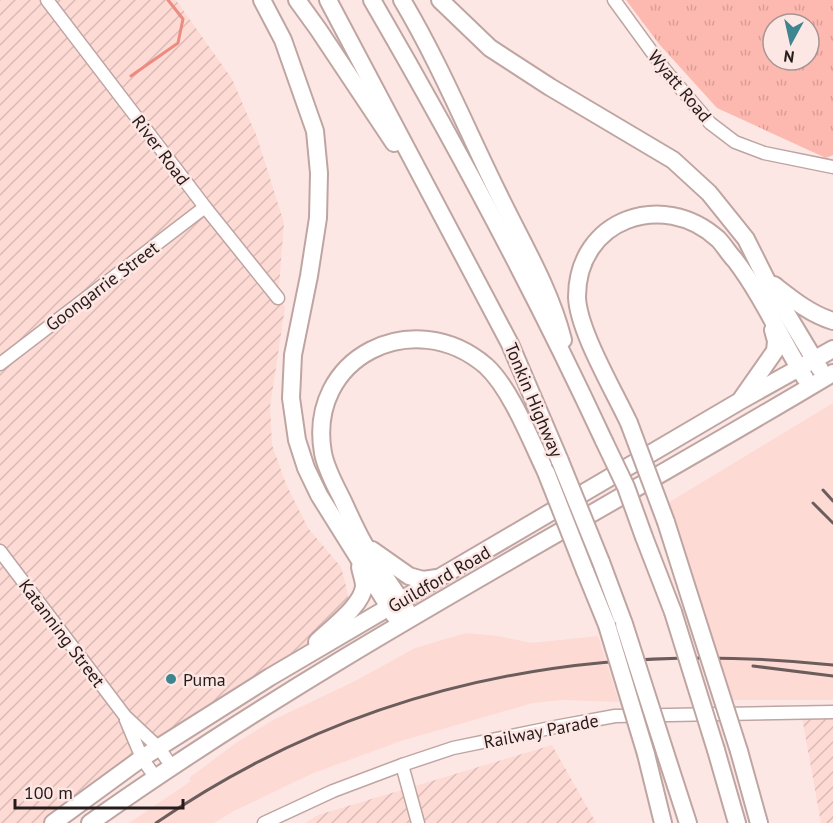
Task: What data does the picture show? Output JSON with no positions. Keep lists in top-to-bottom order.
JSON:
{
  "streets": {
    "highway": ["Tonkin Highway", "Guildford Road"],
    "street": [
      "Wyatt Road",
      "River Road",
      "Goongarrie Street",
      "Katanning Street",
      "Railway Parade"
    ]
  },
  "crossings": [
    ["River Road", "Goongarrie Street"],
    ["Guildford Road", "Katanning Street"]
  ],
  "places": ["Puma"],
  "scale_bar": "100 m",
  "north": "bottom"
}
